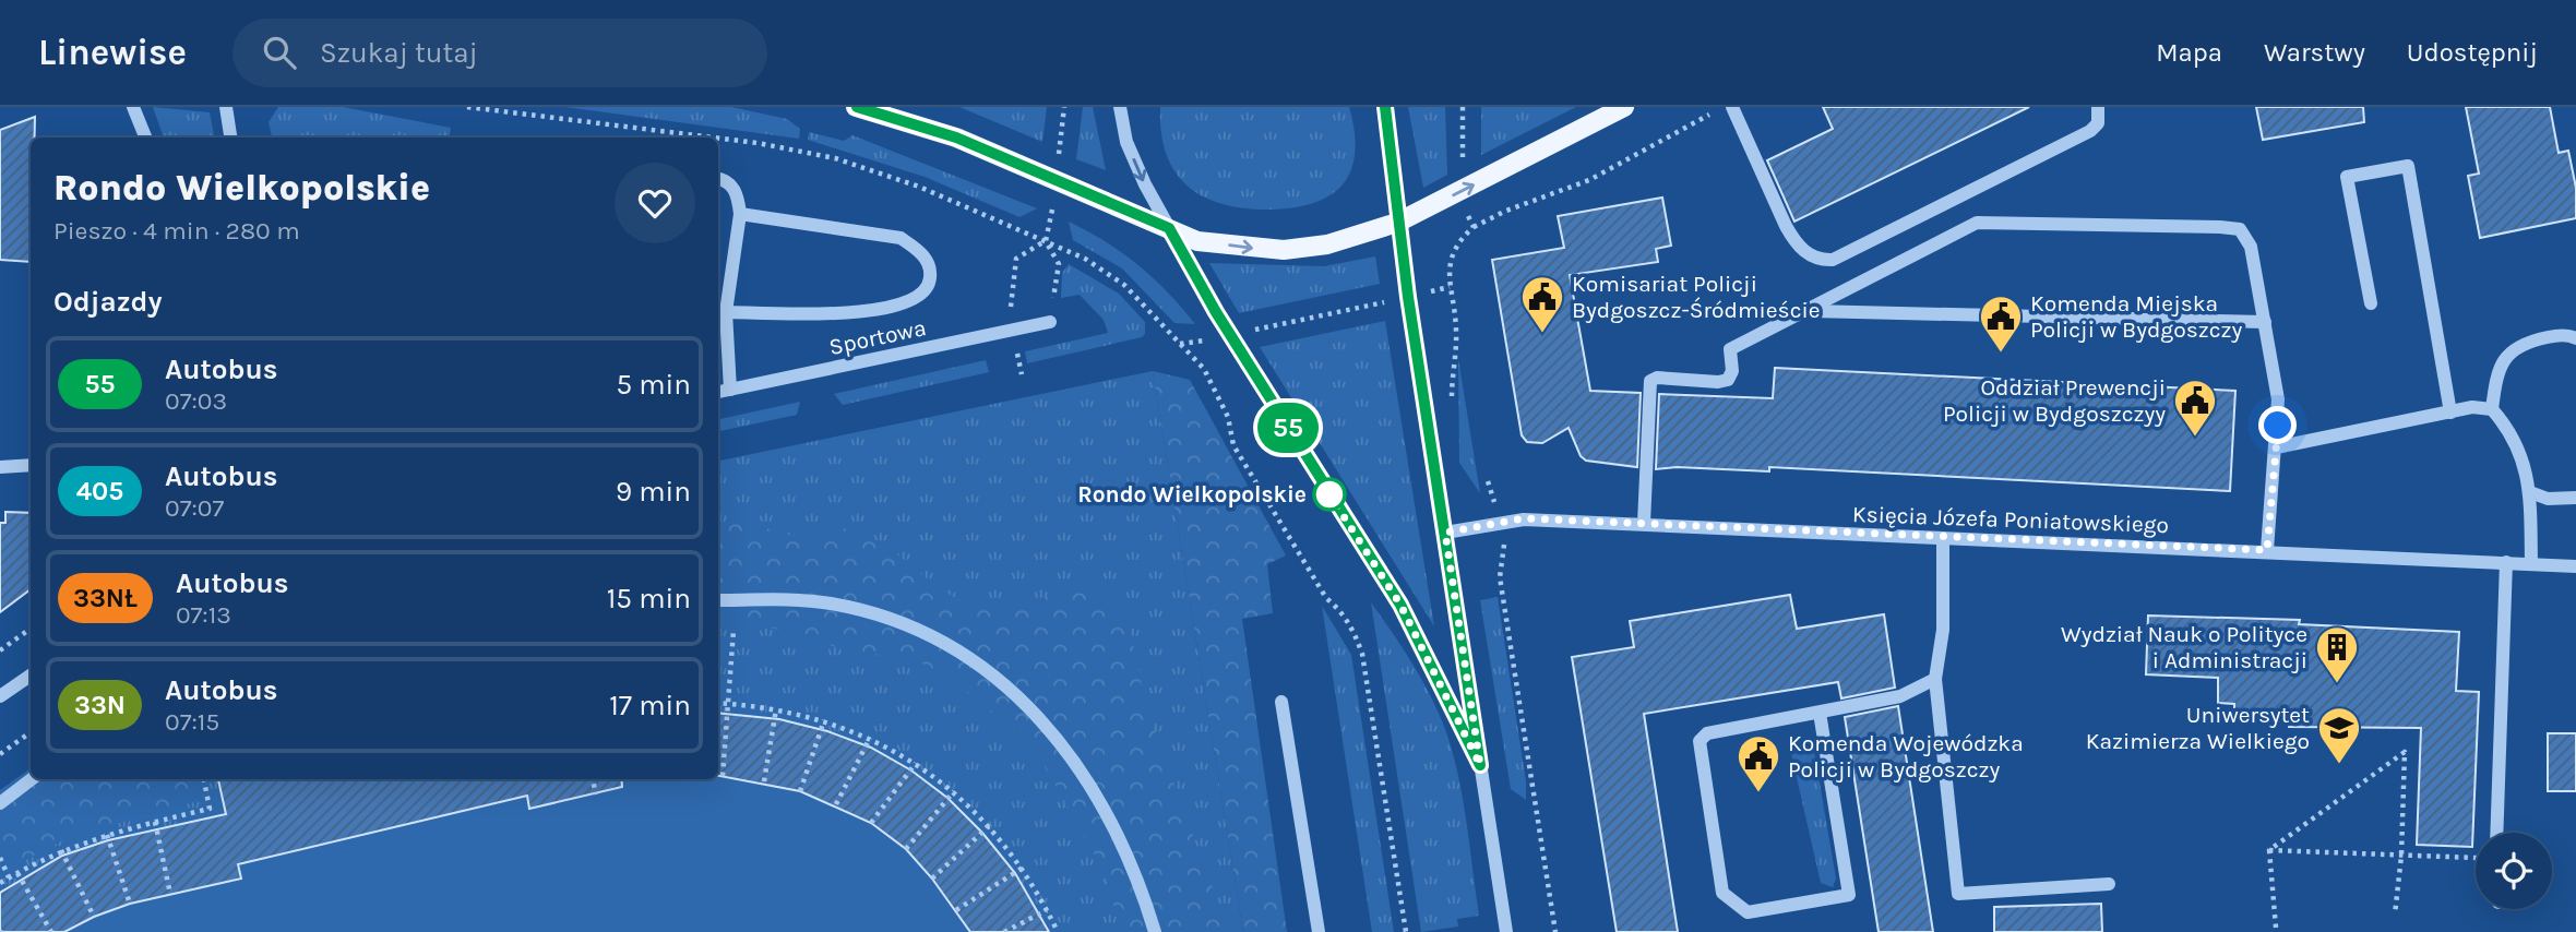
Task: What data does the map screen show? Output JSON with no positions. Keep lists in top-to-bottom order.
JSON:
{
  "streets": {
    "street": ["Sportowa", "Księcia Józefa Poniatowskiego"]
  },
  "places": {
    "public building": [
      "Komisariat Policji Bydgoszcz-Śródmieście",
      "Komenda Miejska Policji w Bydgoszczy",
      "Oddział Prewencji Policji w Bydgoszczyy",
      "Komenda Wojewódzka Policji w Bydgoszczy"
    ],
    "other": ["Rondo Wielkopolskie"],
    "building": ["Wydział Nauk o Polityce i Administracji"],
    "school or university": ["Uniwersytet Kazimierza Wielkiego"]
  },
  "lines": ["bus line 55"],
  "page": {
    "header": "Linewise",
    "search": "Szukaj tutaj",
    "nav": ["Mapa", "Warstwy", "Udostępnij"],
    "on_map": "55",
    "heading": [
      ["Rondo Wielkopolskie", "Pieszo · 4 min · 280 m"],
      "Odjazdy"
    ],
    "list": [
      {
        "mark": "55",
        "name": "Autobus",
        "note": "07:03",
        "value": "5 min"
      },
      {
        "mark": "405",
        "name": "Autobus",
        "note": "07:07",
        "value": "9 min"
      },
      {
        "mark": "33NŁ",
        "name": "Autobus",
        "note": "07:13",
        "value": "15 min"
      },
      {
        "mark": "33N",
        "name": "Autobus",
        "note": "07:15",
        "value": "17 min"
      }
    ]
  }
}
